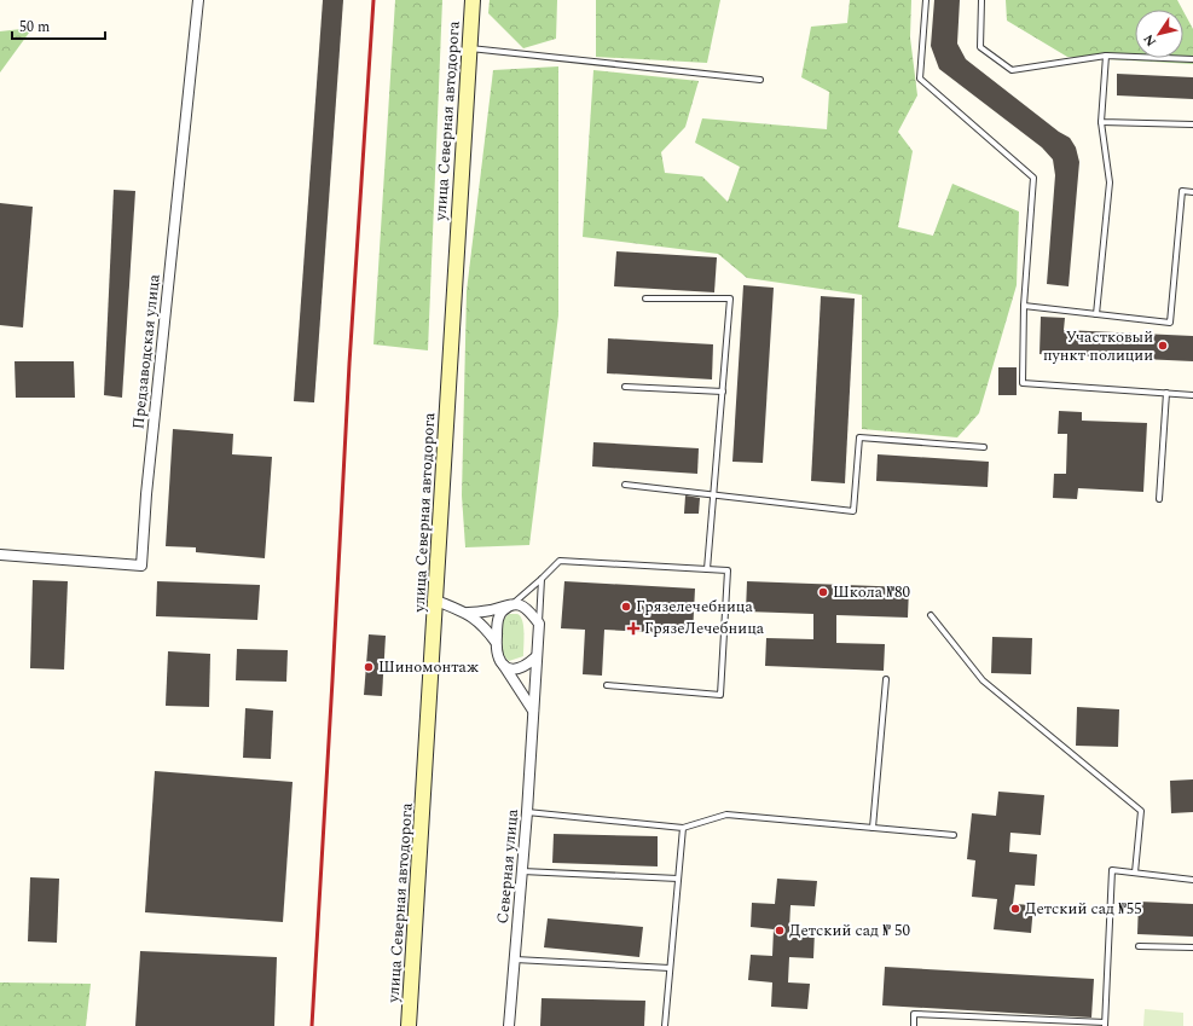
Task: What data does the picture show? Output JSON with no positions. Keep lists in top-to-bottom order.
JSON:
{
  "streets": {
    "main road": ["улица Северная автодорога"],
    "street": ["Предзаводская улица", "Северная улица"]
  },
  "places": {
    "other": [
      "Участковый пункт полиции",
      "Школа №80",
      "Грязелечебница",
      "Шиномонтаж",
      "Детский сад №55",
      "Детский сад № 50"
    ],
    "health": ["ГрязеЛечебница"]
  },
  "scale_bar": "50 m",
  "north": "bottom left"
}
